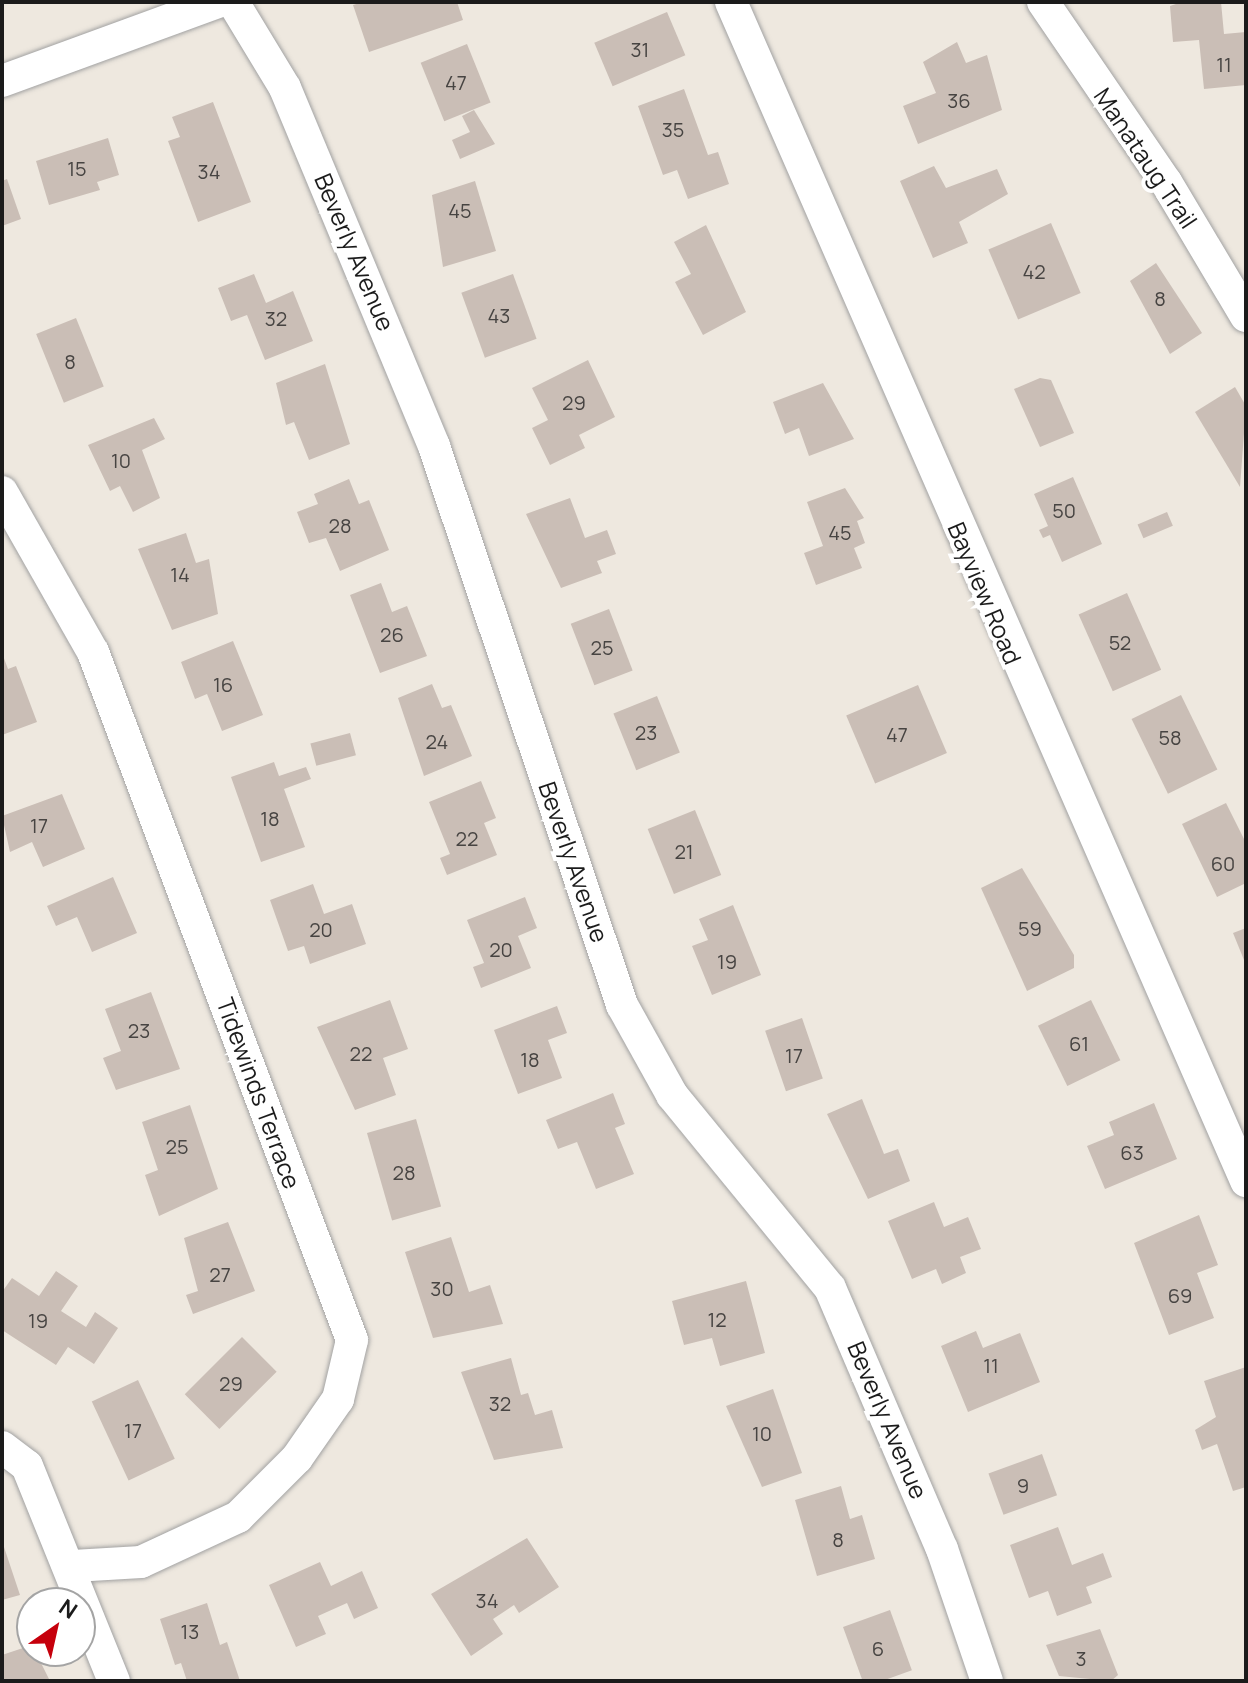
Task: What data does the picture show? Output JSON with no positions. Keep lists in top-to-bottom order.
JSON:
{
  "streets": {
    "street": [
      "Manataug Trail",
      "Beverly Avenue",
      "Bayview Road",
      "Tidewinds Terrace"
    ]
  },
  "house_numbers": [
    "31",
    "11",
    "47",
    "36",
    "35",
    "15",
    "34",
    "45",
    "42",
    "8",
    "43",
    "32",
    "8",
    "29",
    "10",
    "50",
    "28",
    "45",
    "14",
    "26",
    "52",
    "25",
    "16",
    "23",
    "47",
    "58",
    "24",
    "18",
    "17",
    "22",
    "21",
    "60",
    "59",
    "20",
    "20",
    "19",
    "23",
    "61",
    "22",
    "17",
    "18",
    "25",
    "63",
    "28",
    "27",
    "30",
    "69",
    "12",
    "19",
    "11",
    "29",
    "32",
    "17",
    "10",
    "9",
    "8",
    "34",
    "13",
    "6",
    "3"
  ],
  "north": "top right"
}
